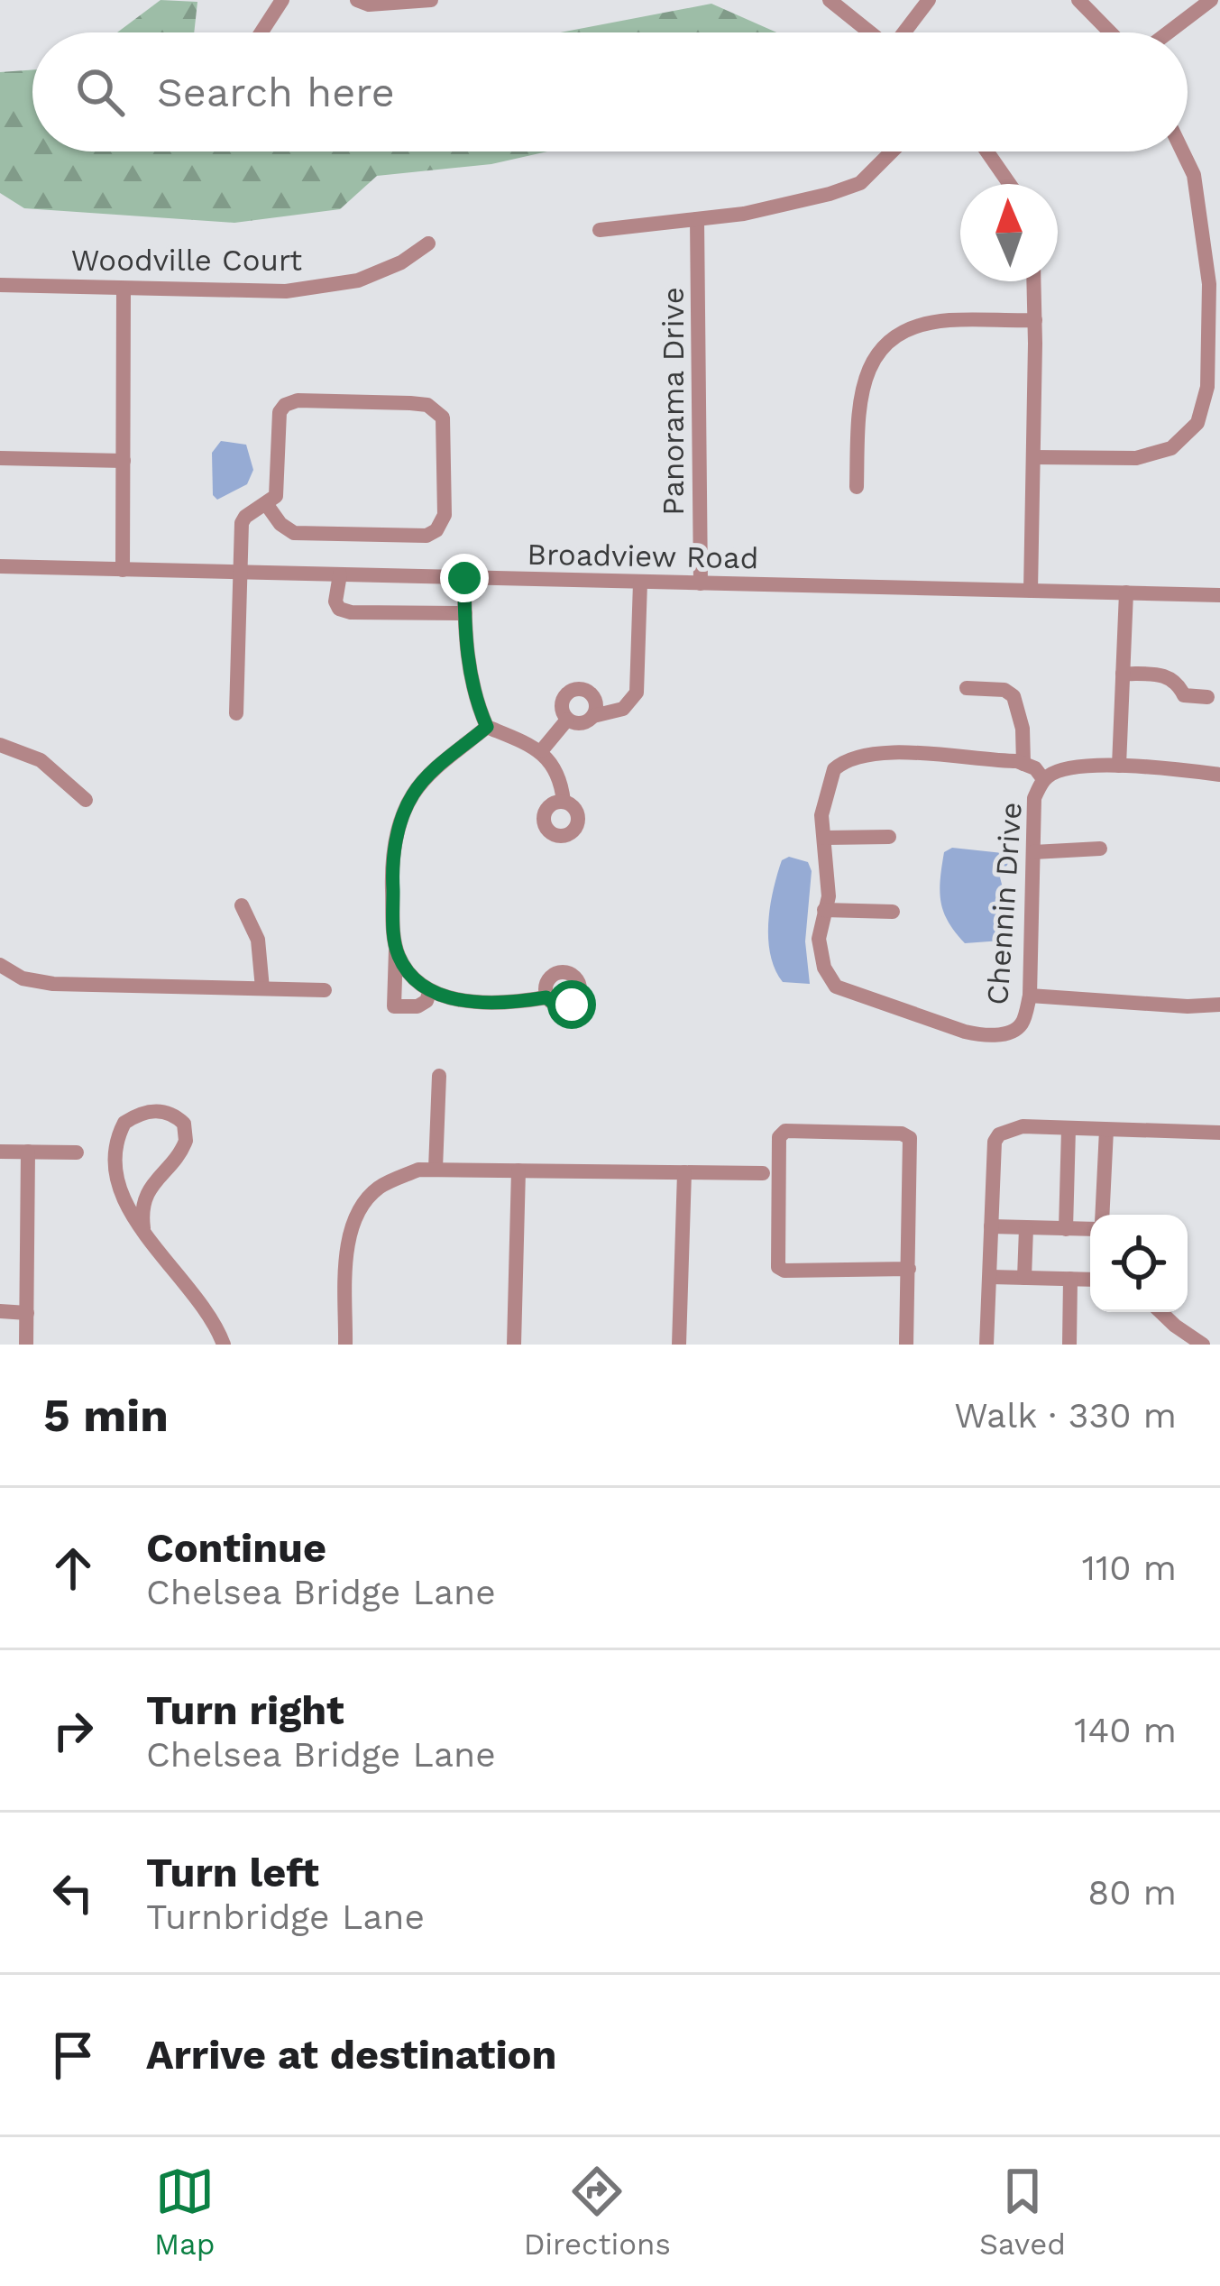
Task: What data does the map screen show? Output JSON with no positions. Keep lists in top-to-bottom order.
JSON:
{
  "streets": {
    "street": [
      "Woodville Court",
      "Panorama Drive",
      "Broadview Road",
      "Chennin Drive"
    ]
  },
  "crossings": [
    ["Panorama Drive", "Broadview Road"]
  ],
  "north": "top",
  "page": {
    "search": "Search here",
    "heading": ["5 min", "Walk · 330 m"],
    "list": [
      ["Continue", "Chelsea Bridge Lane", "110 m"],
      ["Turn right", "Chelsea Bridge Lane", "140 m"],
      ["Turn left", "Turnbridge Lane", "80 m"],
      "Arrive at destination"
    ],
    "nav": ["Map", "Directions", "Saved"]
  }
}
